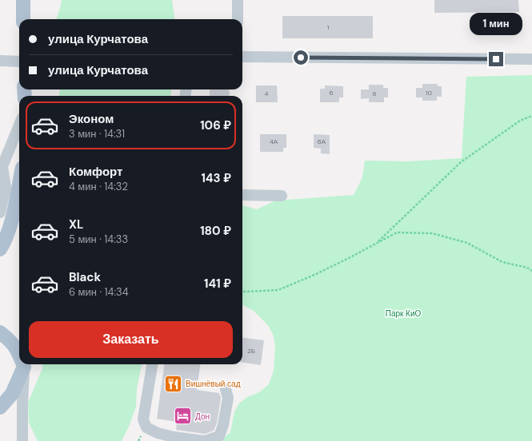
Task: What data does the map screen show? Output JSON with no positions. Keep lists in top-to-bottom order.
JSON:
{
  "parks": ["Парк КиО"],
  "places": {
    "restaurant": ["Вишнёвый сад"],
    "hotel": ["Дон"]
  },
  "house_numbers": [
    "1",
    "6",
    "10",
    "4",
    "8",
    "4А",
    "6А",
    "2Б"
  ],
  "page": {
    "bubble": "1 мин",
    "banner": ["улица Курчатова", "улица Курчатова"],
    "list": [
      {
        "name": "Эконом",
        "note": "3 мин · 14:31",
        "value": "106 ₽"
      },
      {
        "name": "Комфорт",
        "note": "4 мин · 14:32",
        "value": "143 ₽"
      },
      {
        "name": "XL",
        "note": "5 мин · 14:33",
        "value": "180 ₽"
      },
      {
        "name": "Black",
        "note": "6 мин · 14:34",
        "value": "141 ₽"
      }
    ],
    "buttons": "Заказать"
  }
}
